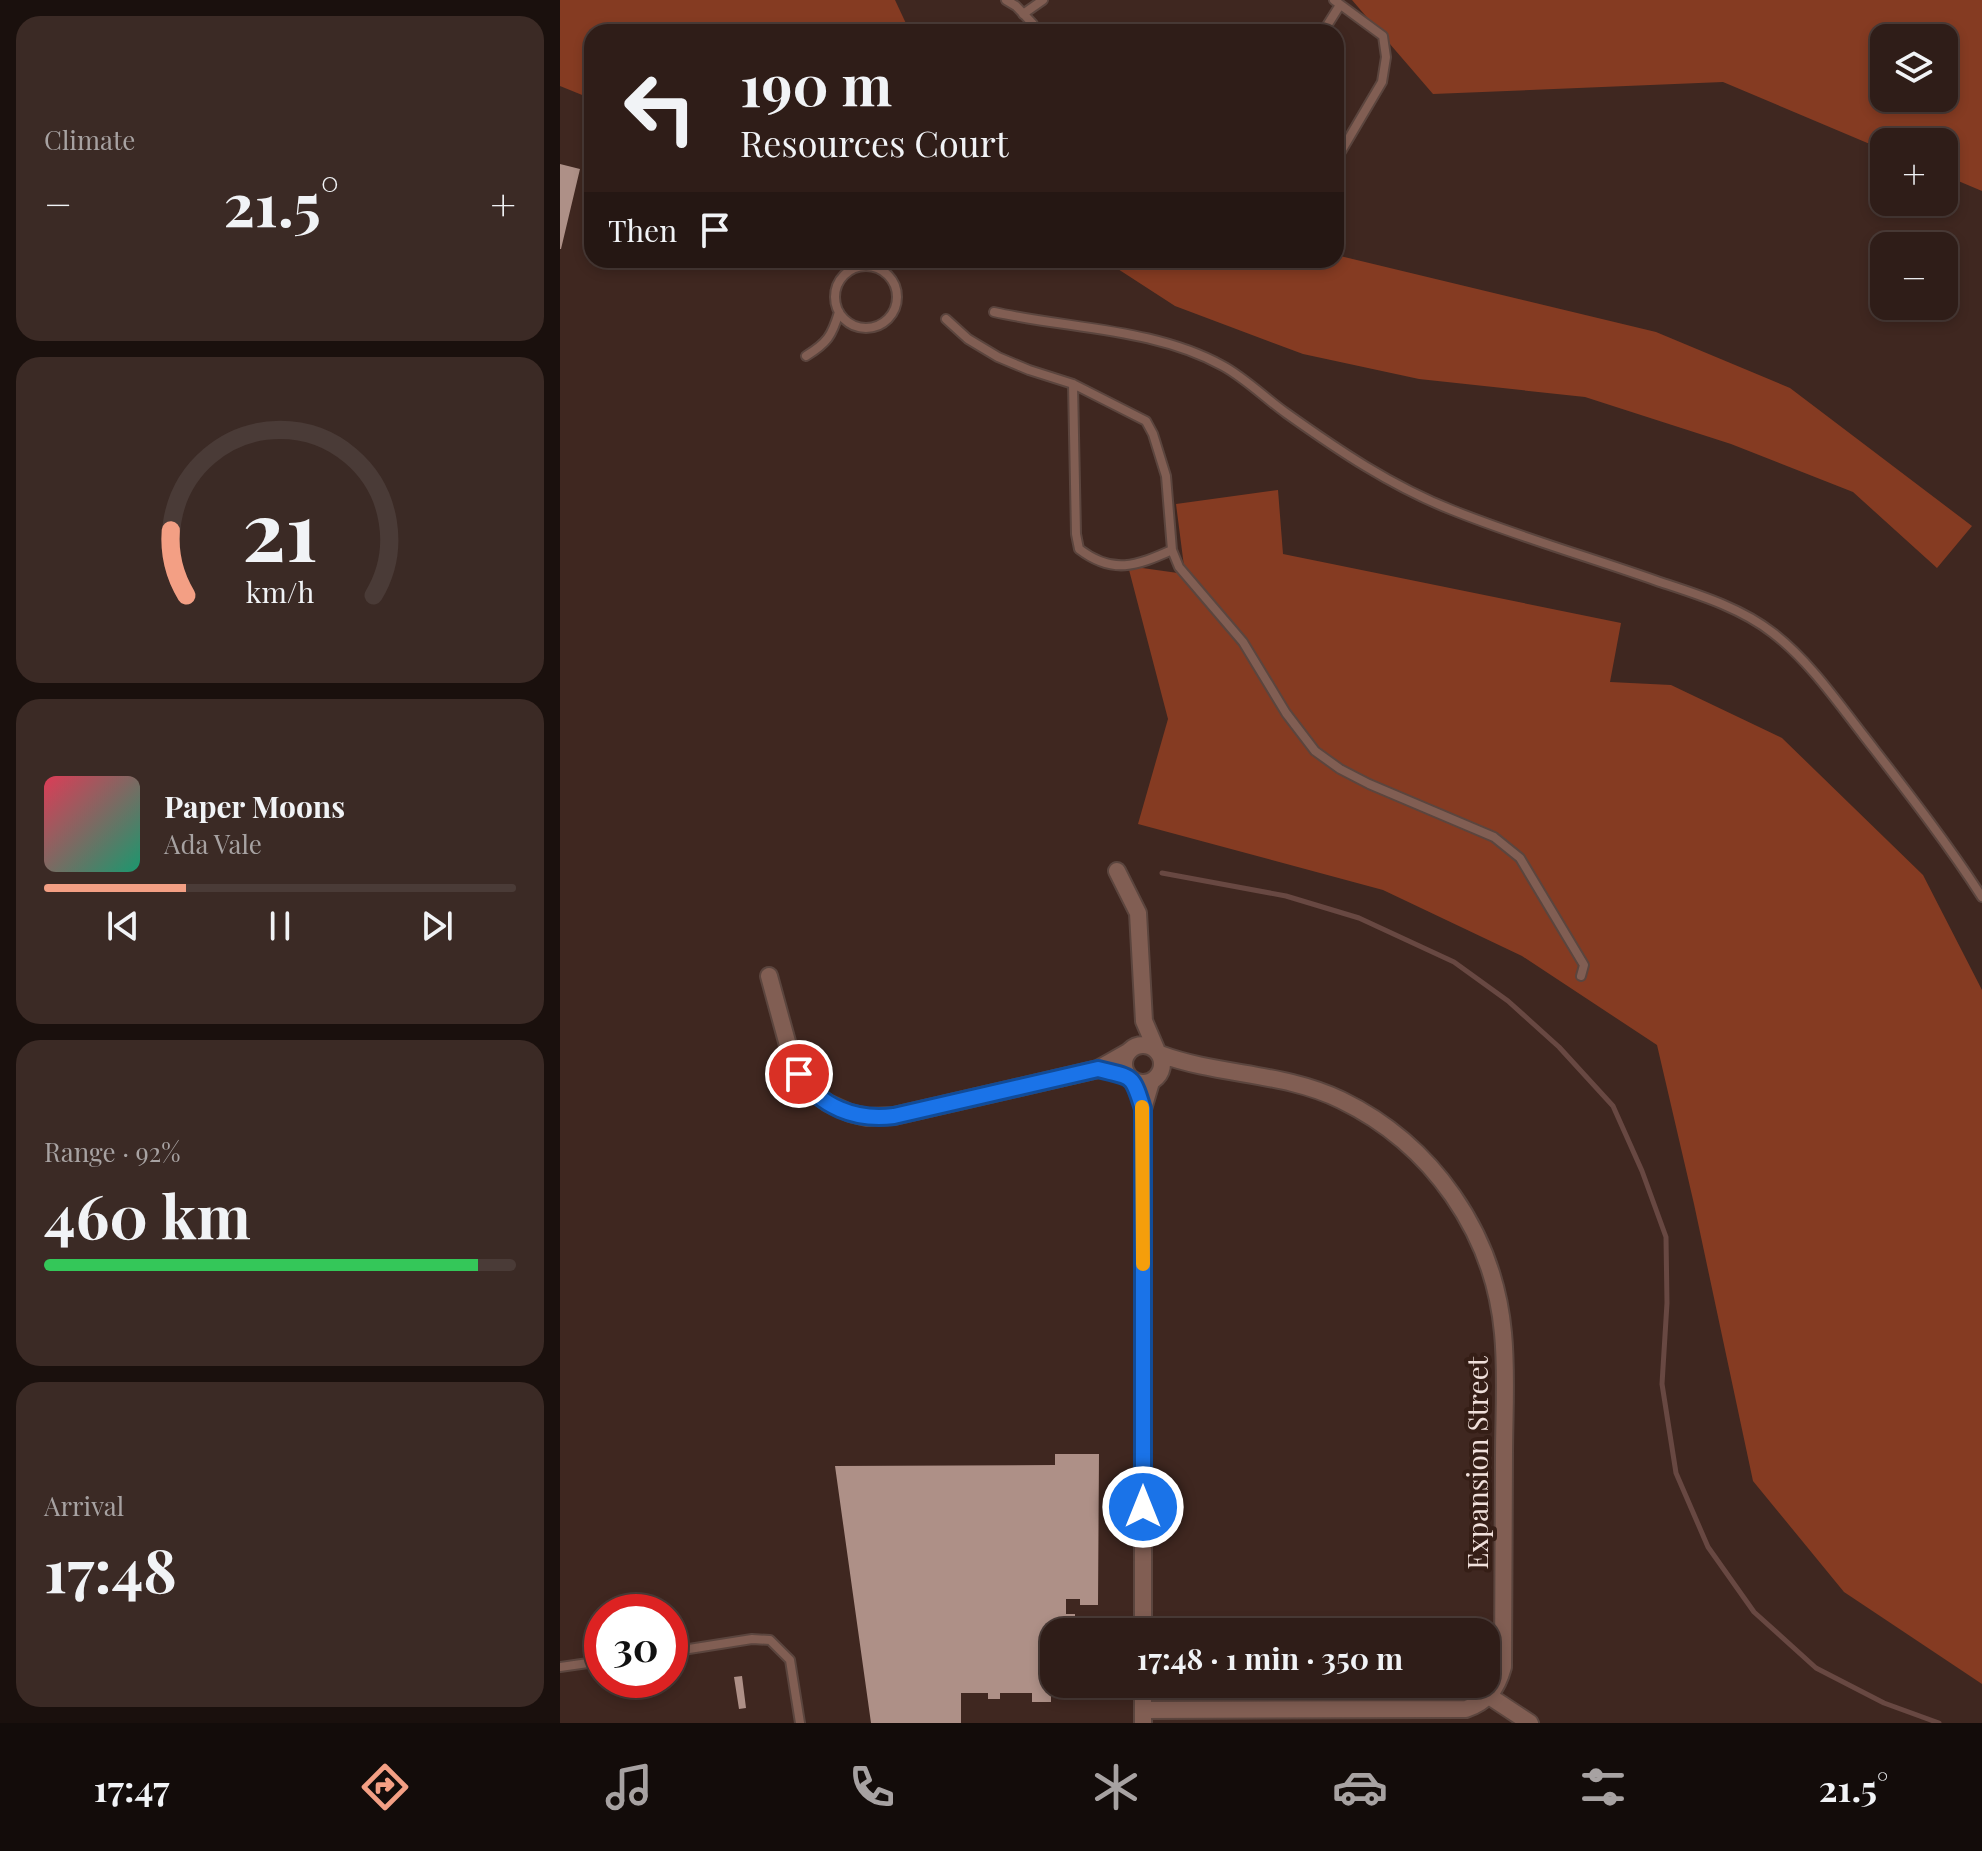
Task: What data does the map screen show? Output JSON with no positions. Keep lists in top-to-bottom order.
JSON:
{
  "streets": {
    "street": ["Expansion Street"]
  },
  "page": {
    "tile": [
      "Climate",
      ["Range · 92%", "460 km"],
      ["Arrival", "17:48"]
    ],
    "map_buttons": ["+", "−"],
    "turn": ["190 m", "Resources Court"],
    "heat": ["−", "21.5°", "+"],
    "then": "Then",
    "song": ["Paper Moons", "Ada Vale"],
    "limit": "30",
    "trip": "17:48 · 1 min · 350 m",
    "tabs": ["17:47", "21.5°"],
    "gauge": ["21", "km/h"]
  }
}
